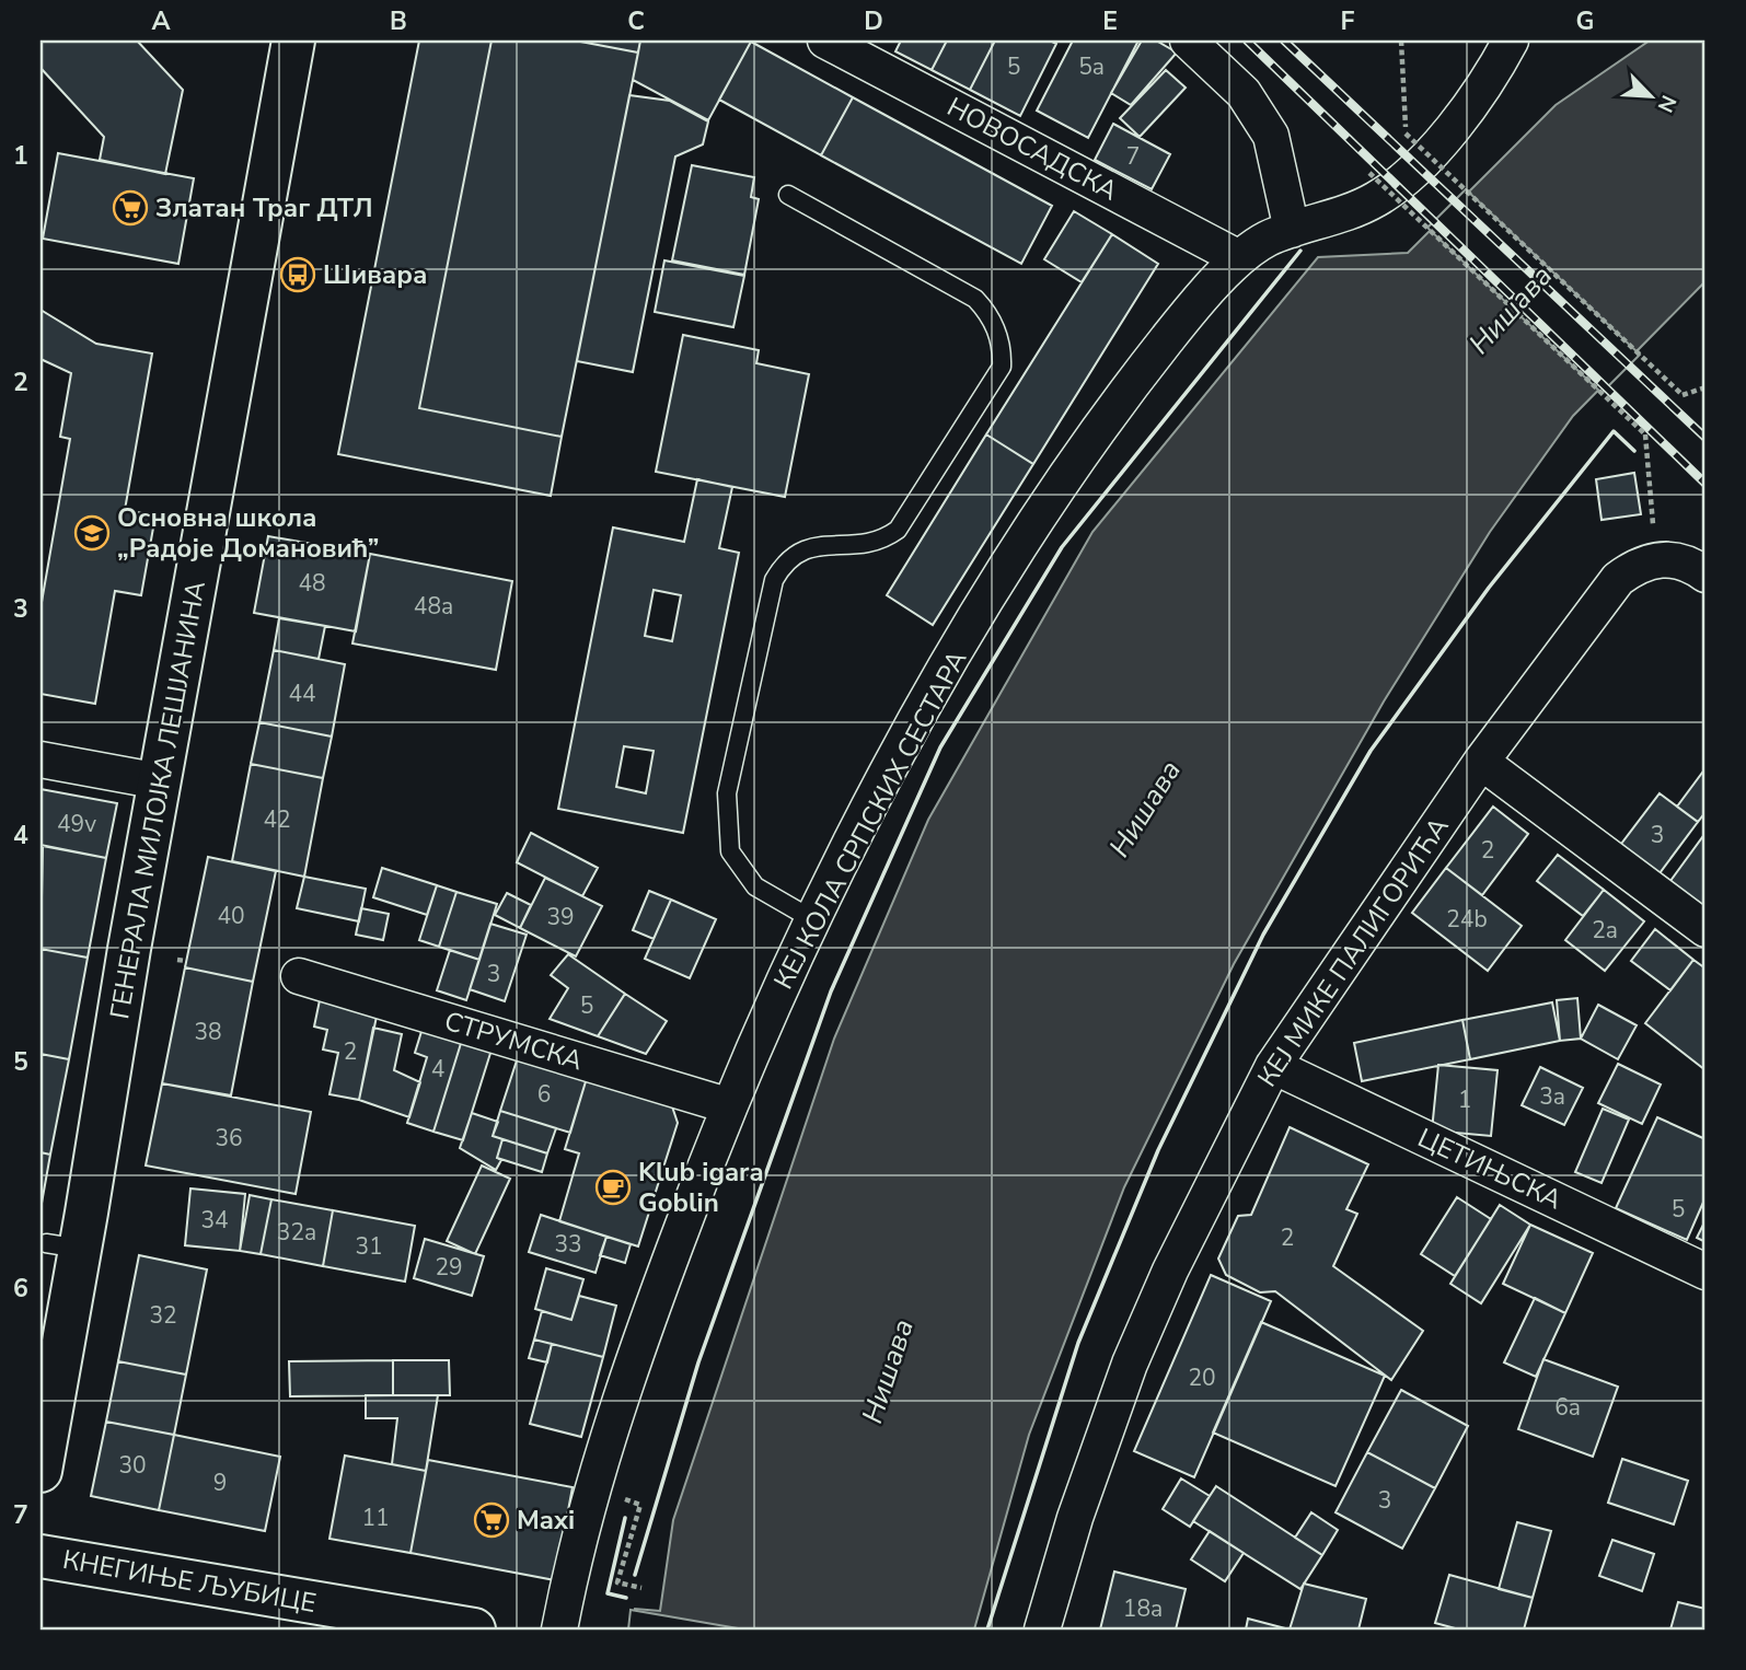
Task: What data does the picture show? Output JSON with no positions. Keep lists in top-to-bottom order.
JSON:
{
  "streets": {
    "main road": ["ГЕНЕРАЛА МИЛОЈКА ЛЕШЈАНИНА", "КНЕГИЊЕ ЉУБИЦЕ"],
    "street": [
      "НОВОСАДСКА",
      "КЕЈ КОЛА СРПСКИХ СЕСТАРА",
      "КЕЈ МИКЕ ПАЛИГОРИЋА",
      "СТРУМСКА",
      "ЦЕТИЊСКА"
    ]
  },
  "crossings": [
    ["НОВОСАДСКА", "КЕЈ КОЛА СРПСКИХ СЕСТАРА"],
    ["КЕЈ КОЛА СРПСКИХ СЕСТАРА", "СТРУМСКА"],
    ["КЕЈ МИКЕ ПАЛИГОРИЋА", "ЦЕТИЊСКА"]
  ],
  "water": ["Нишава"],
  "places": {
    "supermarket": ["Златан Траг ДТЛ", "Maxi"],
    "bus stop": ["Шивара"],
    "school or university": ["Основна школа „Радоје Домановић”"],
    "cafe": ["Klub igara Goblin"]
  },
  "house_numbers": [
    "5",
    "5a",
    "7",
    "48",
    "48a",
    "44",
    "42",
    "49v",
    "3",
    "2",
    "40",
    "39",
    "24b",
    "2a",
    "3",
    "5",
    "38",
    "2",
    "4",
    "6",
    "3a",
    "1",
    "36",
    "5",
    "34",
    "32a",
    "2",
    "33",
    "31",
    "29",
    "32",
    "20",
    "6a",
    "30",
    "9",
    "3",
    "11",
    "18a"
  ],
  "north": "bottom right",
  "grid": {
    "columns": [
      "A",
      "B",
      "C",
      "D",
      "E",
      "F",
      "G"
    ],
    "rows": [
      "1",
      "2",
      "3",
      "4",
      "5",
      "6",
      "7"
    ]
  }
}
